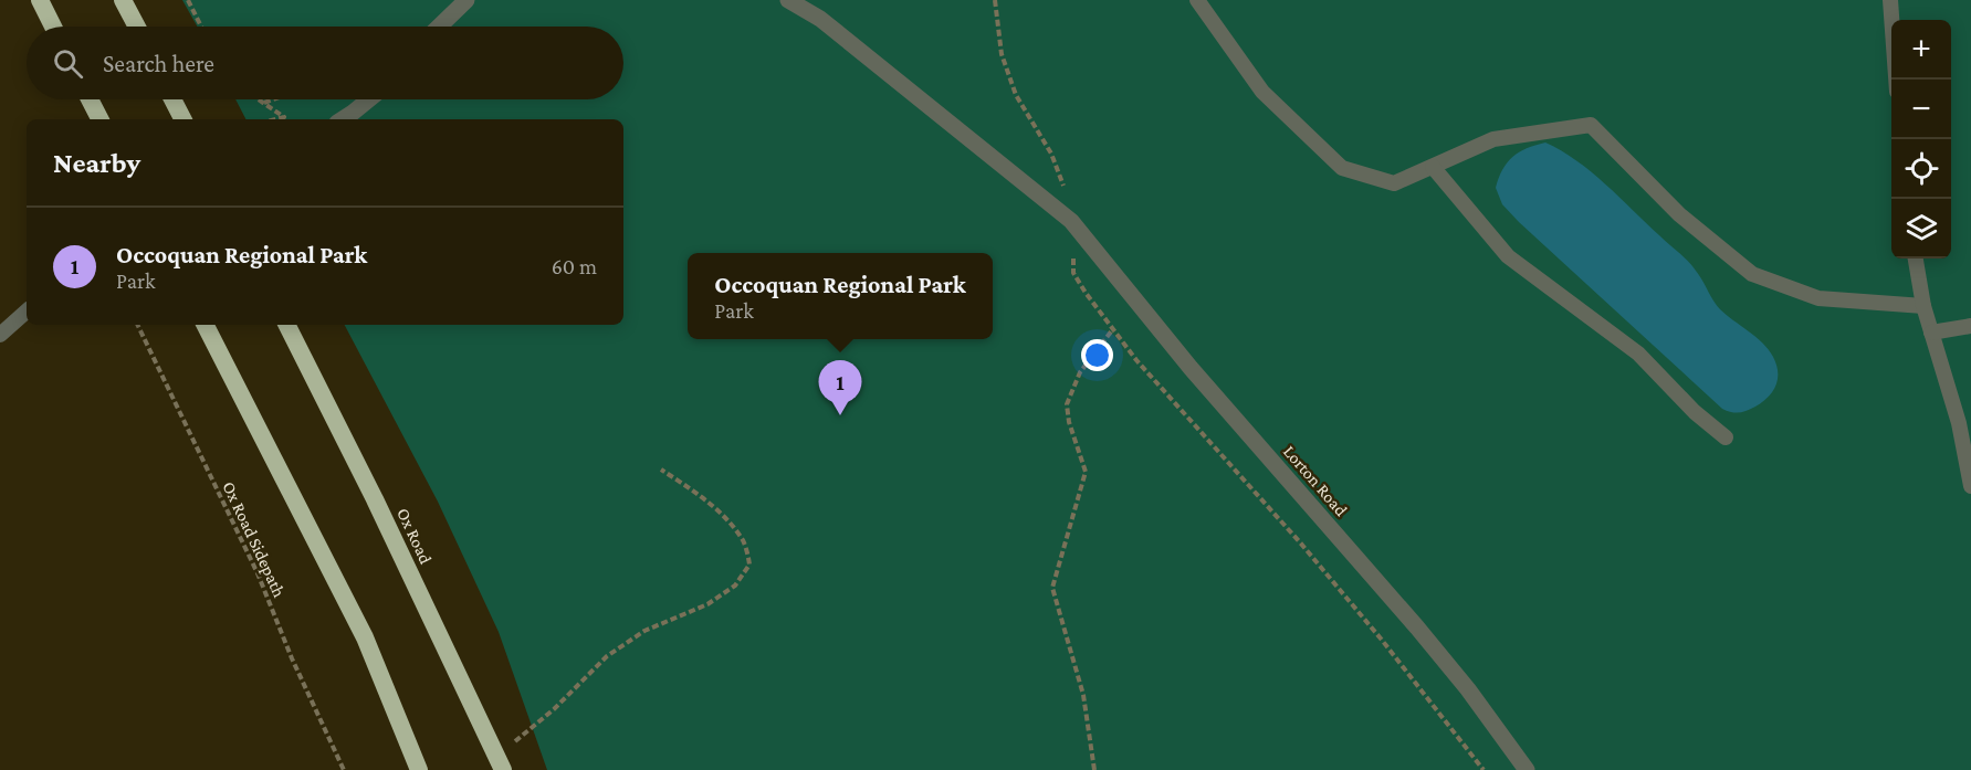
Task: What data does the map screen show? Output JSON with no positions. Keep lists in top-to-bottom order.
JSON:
{
  "streets": {
    "highway": ["Ox Road"],
    "street": ["Lorton Road"],
    "path": ["Ox Road Sidepath"]
  },
  "page": {
    "map_buttons": ["+", "−"],
    "search": "Search here",
    "heading": "Nearby",
    "list": [
      {
        "mark": "1",
        "name": "Occoquan Regional Park",
        "note": "Park",
        "value": "60 m"
      }
    ],
    "popup": ["Occoquan Regional Park", "Park"],
    "pins": "1"
  }
}
